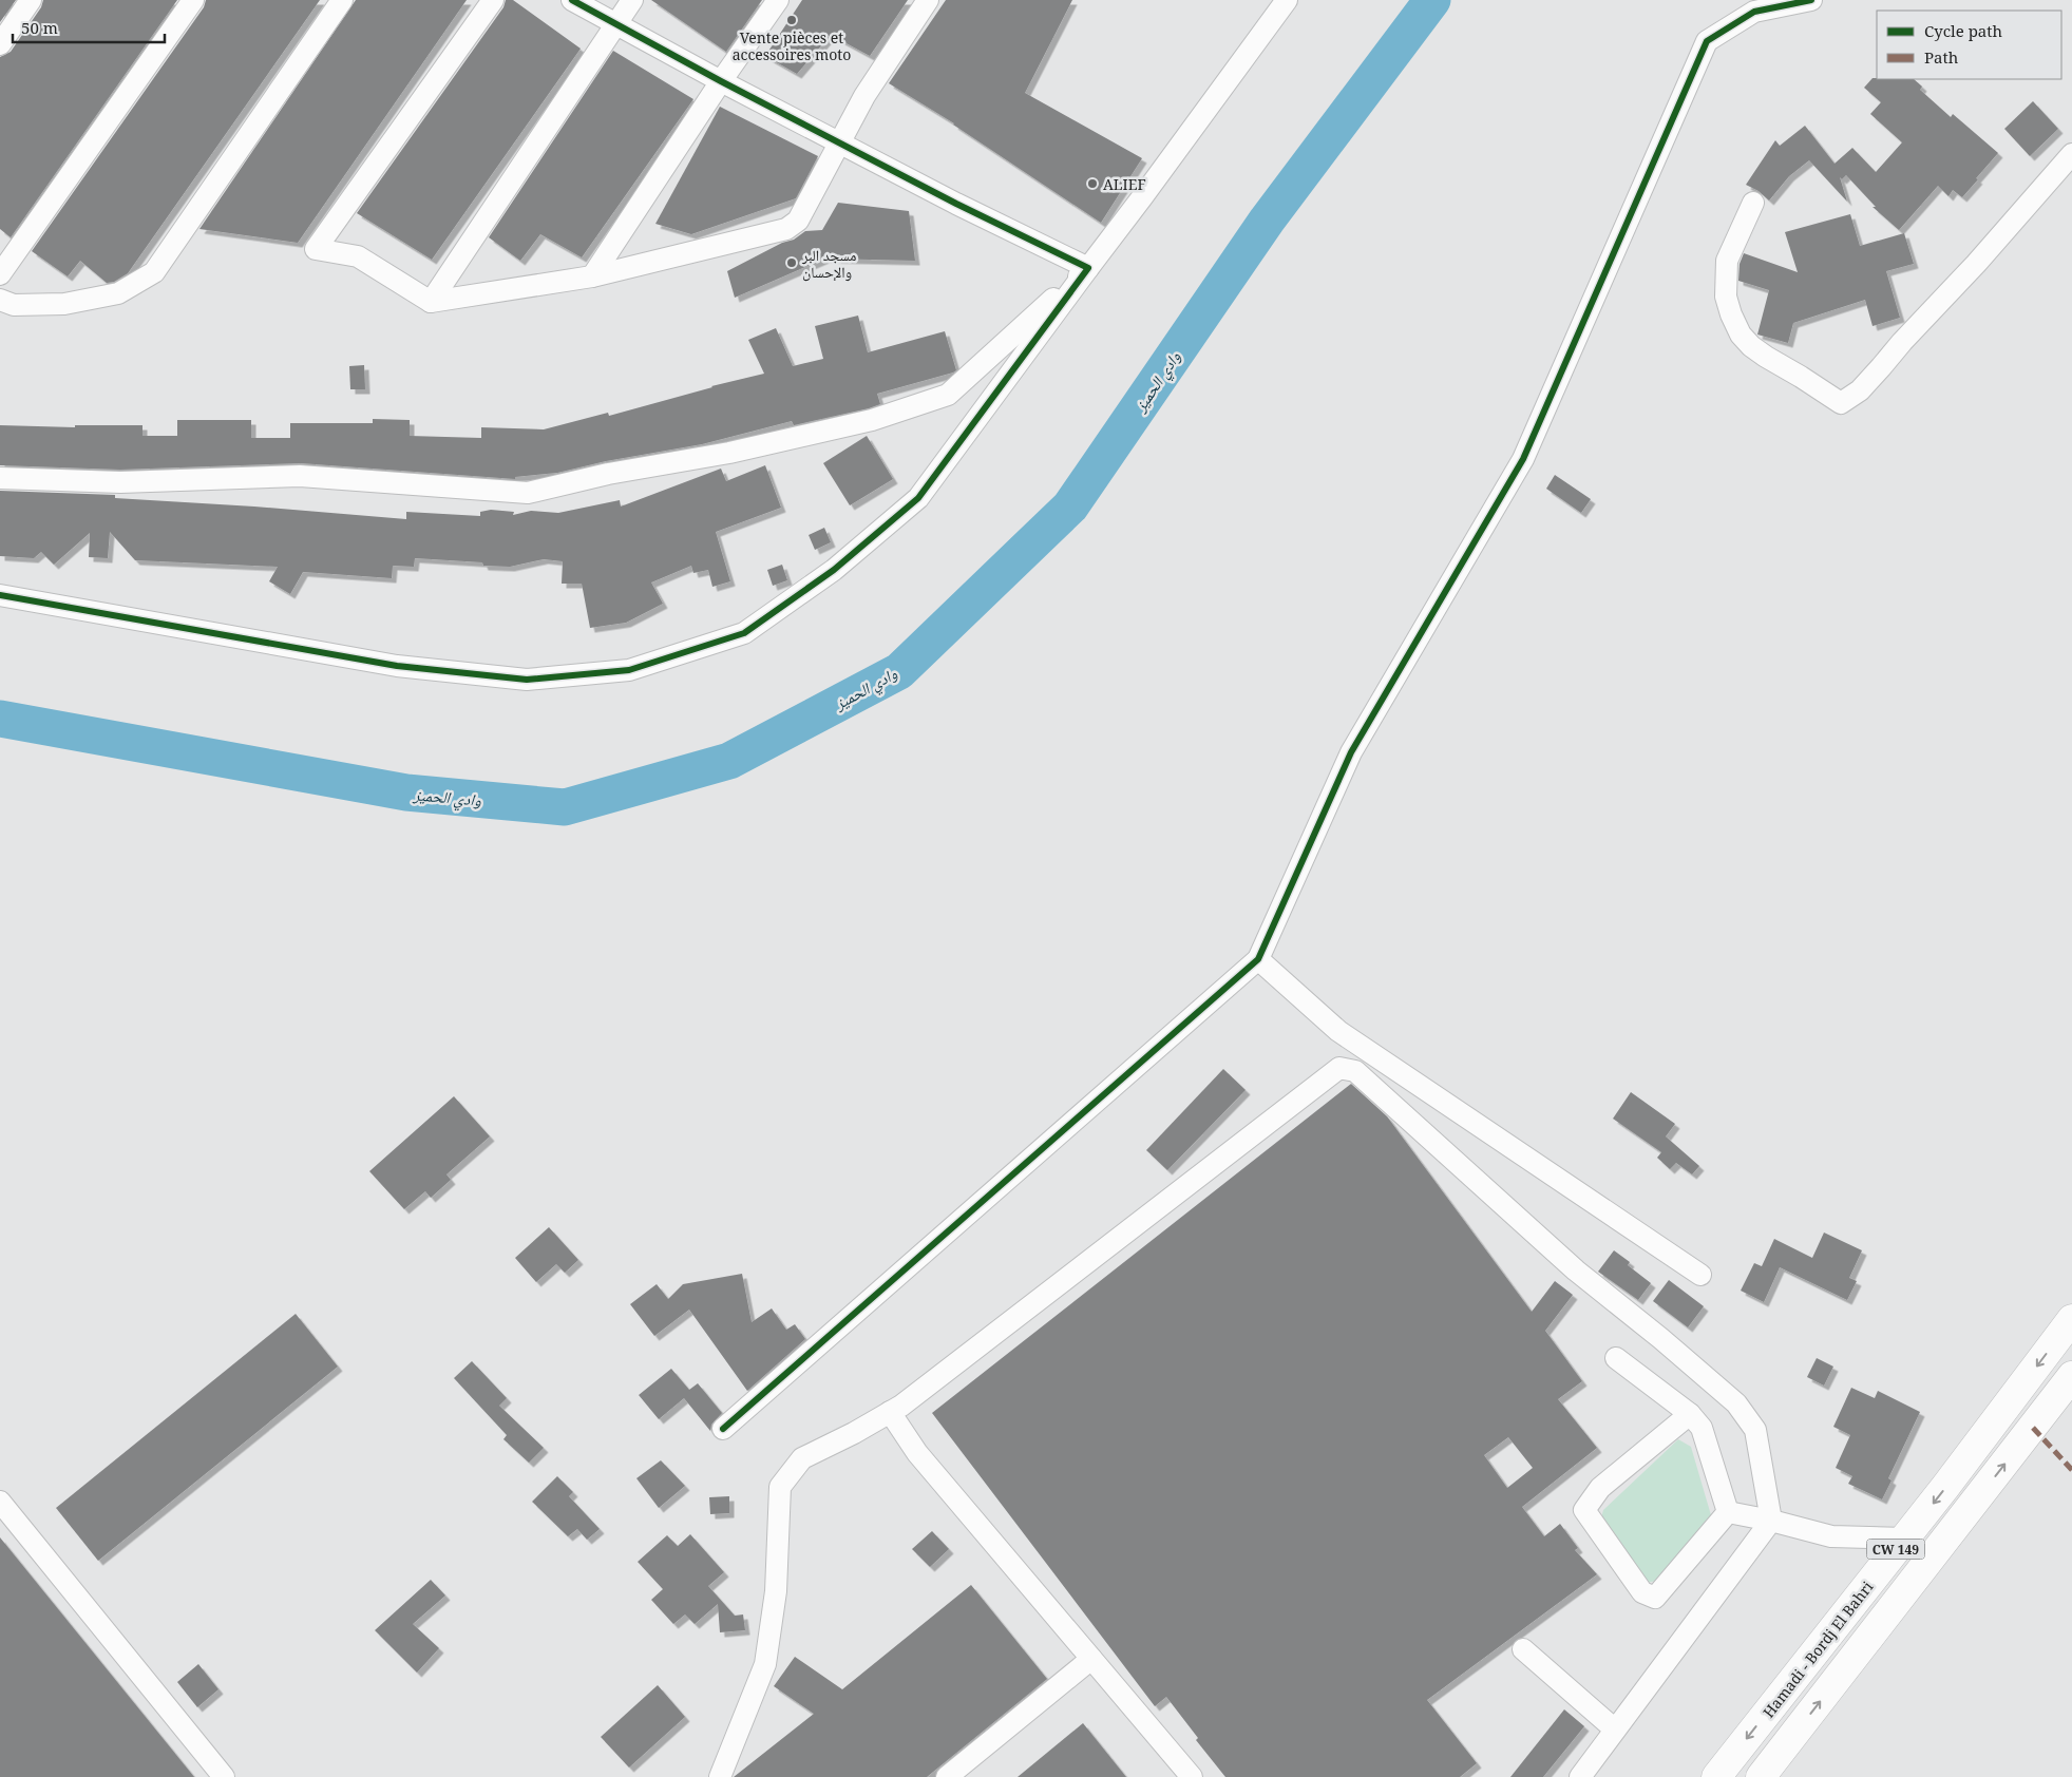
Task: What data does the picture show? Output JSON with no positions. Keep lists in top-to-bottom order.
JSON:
{
  "streets": {
    "highway": ["CW 149", "Hamadi - Bordj El Bahri"]
  },
  "water": ["وادي الحميز"],
  "places": ["Vente pièces et accessoires moto", "ALIEF", "مسجد البر والإحسان"],
  "legend": ["Cycle path", "Path"],
  "scale_bar": "50 m"
}
